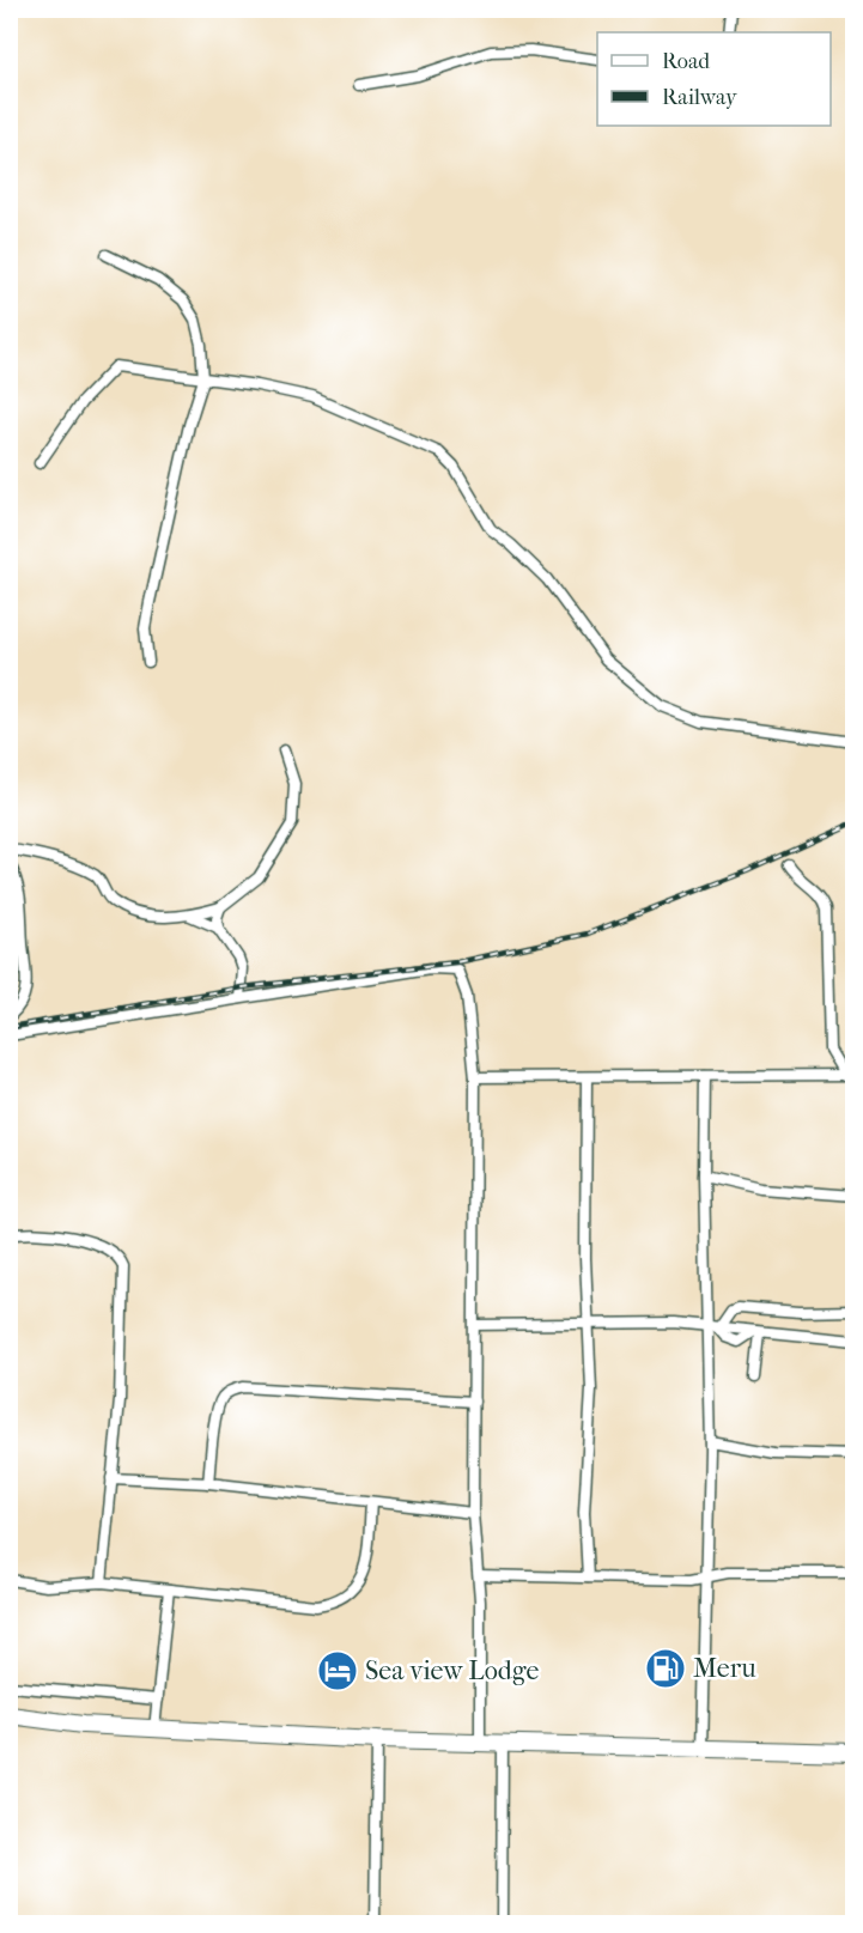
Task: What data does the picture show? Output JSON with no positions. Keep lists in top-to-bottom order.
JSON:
{
  "places": {
    "fuel station": ["Meru"],
    "hotel": ["Sea view Lodge"]
  },
  "legend": ["Road", "Railway"]
}
